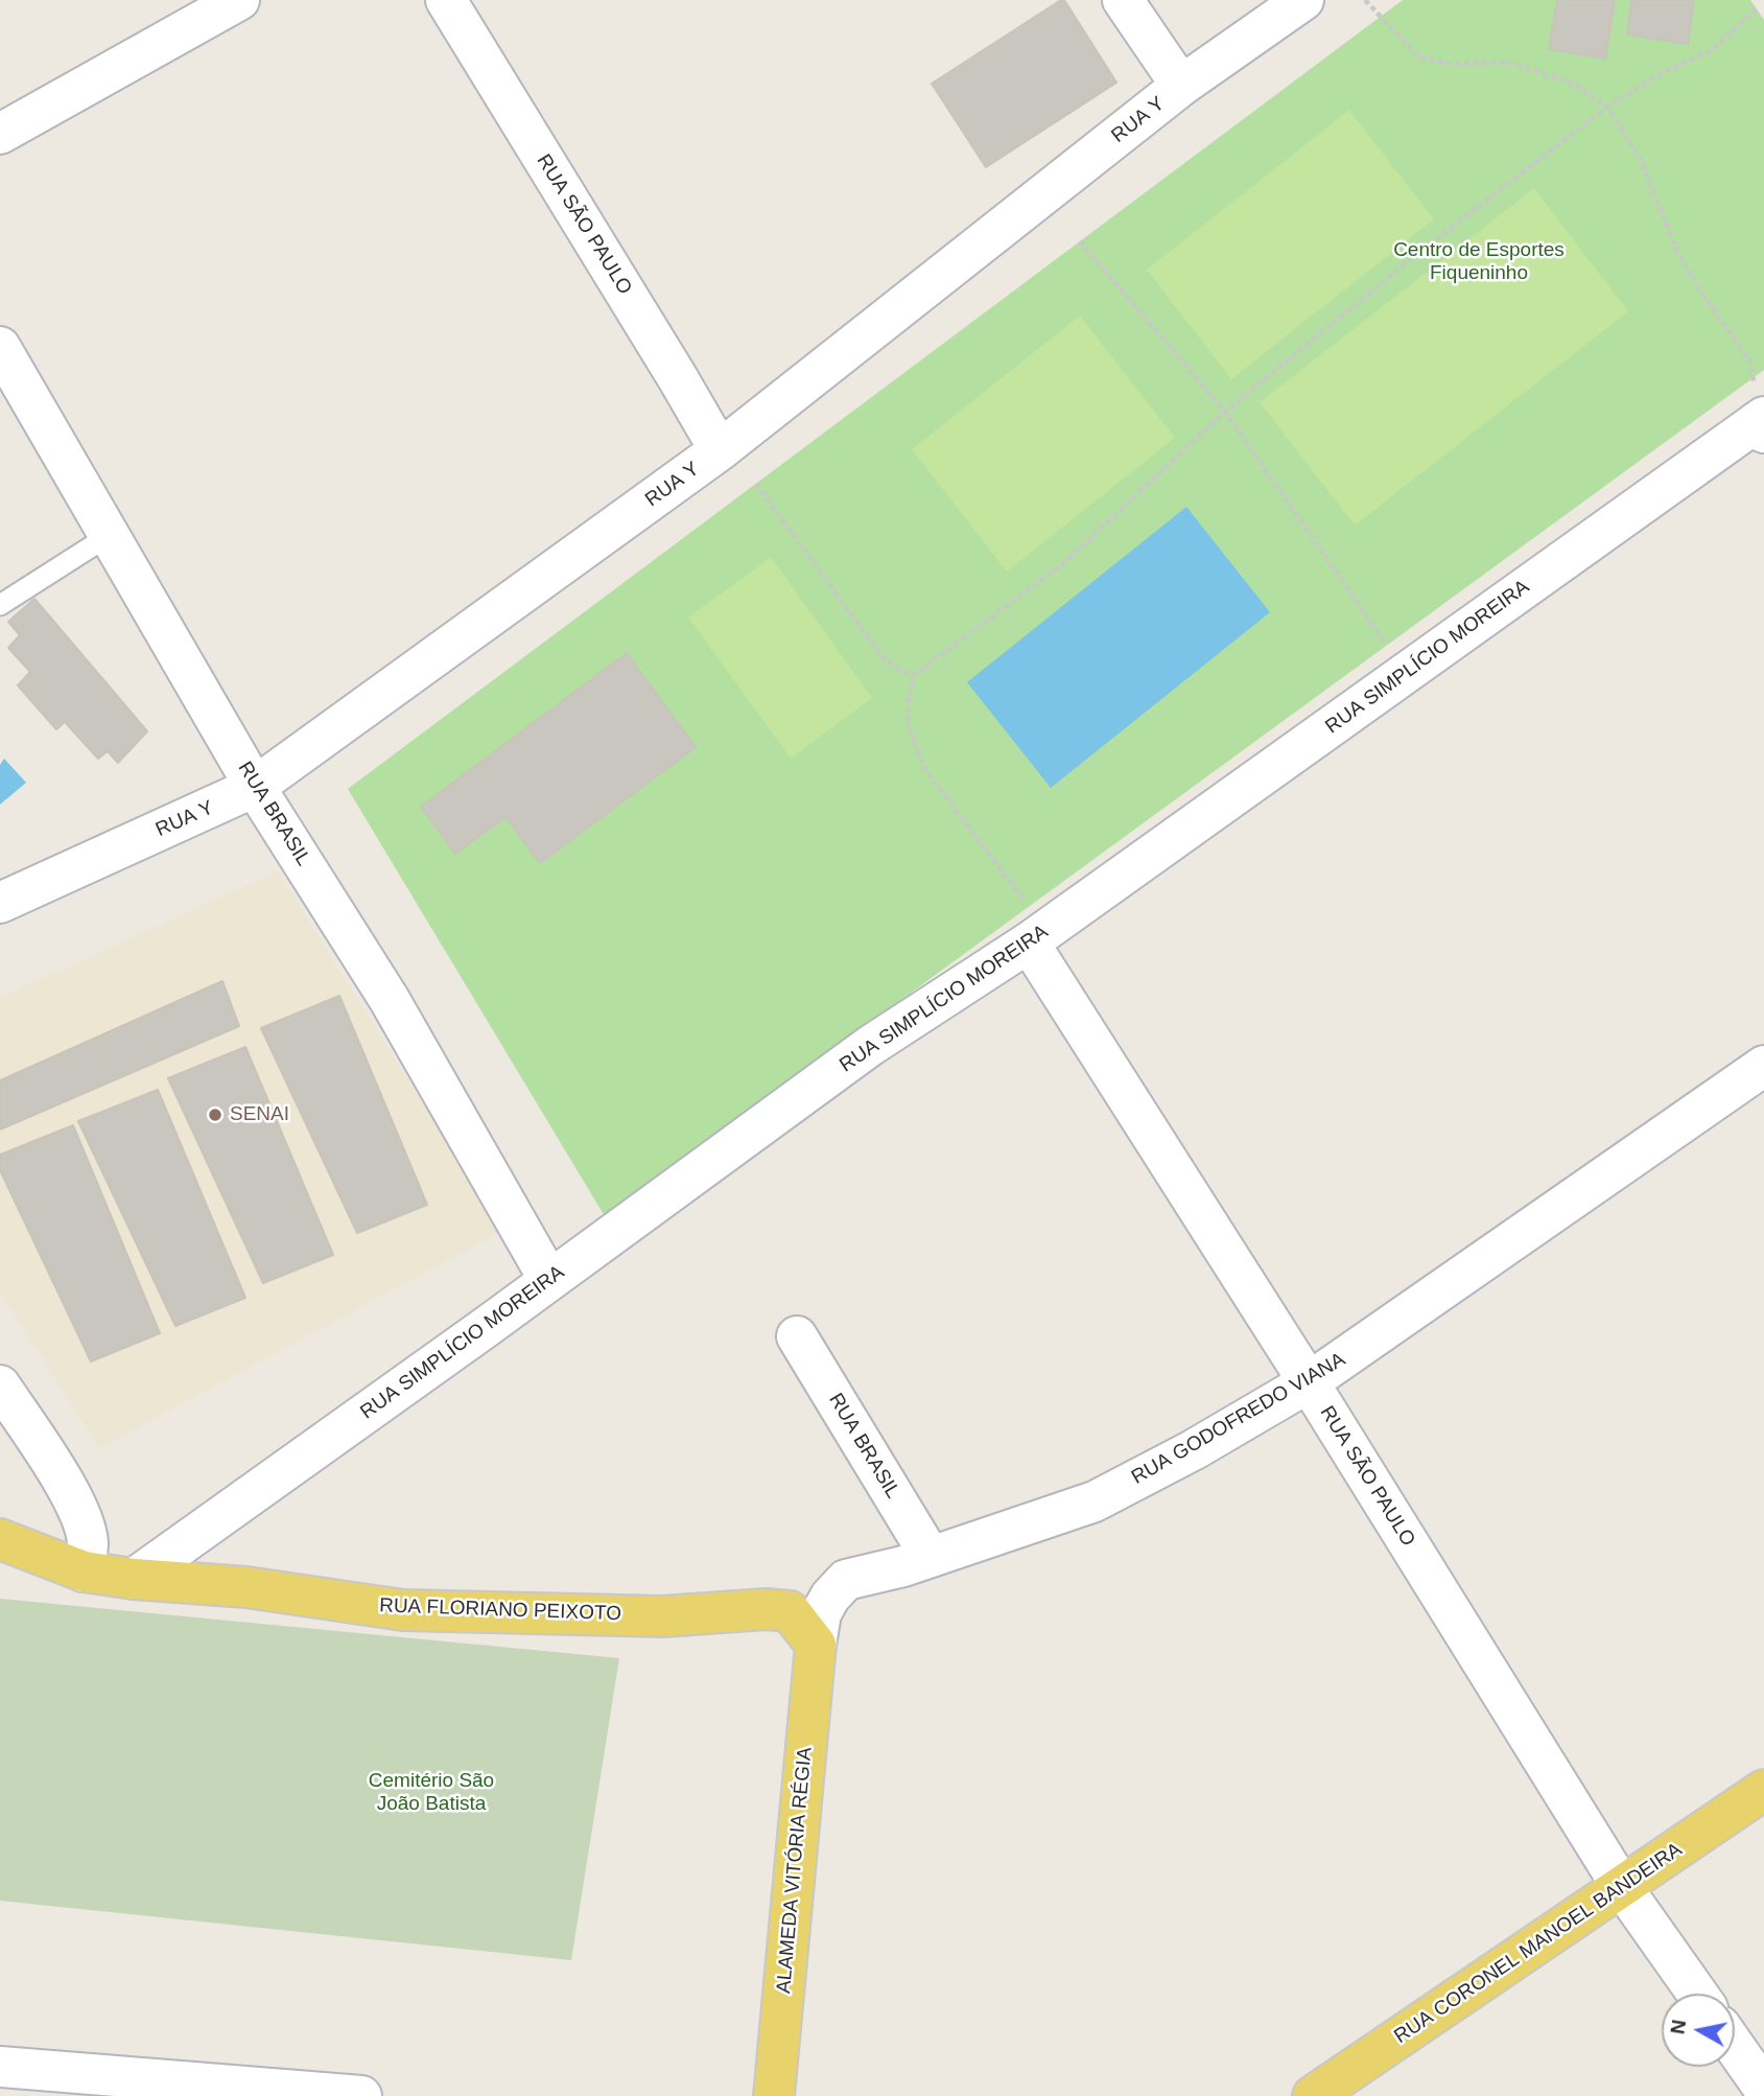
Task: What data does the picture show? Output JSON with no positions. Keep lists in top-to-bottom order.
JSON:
{
  "streets": {
    "main road": ["RUA FLORIANO PEIXOTO", "ALAMEDA VITÓRIA RÉGIA", "RUA CORONEL MANOEL BANDEIRA"],
    "street": [
      "RUA Y",
      "RUA SÃO PAULO",
      "RUA SIMPLÍCIO MOREIRA",
      "RUA BRASIL",
      "RUA GODOFREDO VIANA"
    ]
  },
  "crossings": [
    ["RUA Y", "RUA SÃO PAULO"],
    ["RUA Y", "RUA BRASIL"],
    ["RUA SÃO PAULO", "RUA SIMPLÍCIO MOREIRA"],
    ["RUA SÃO PAULO", "RUA GODOFREDO VIANA"],
    ["RUA SÃO PAULO", "RUA CORONEL MANOEL BANDEIRA"],
    ["RUA SIMPLÍCIO MOREIRA", "RUA BRASIL"],
    ["RUA SIMPLÍCIO MOREIRA", "RUA FLORIANO PEIXOTO"],
    ["RUA BRASIL", "RUA GODOFREDO VIANA"],
    ["RUA GODOFREDO VIANA", "RUA FLORIANO PEIXOTO"],
    ["RUA GODOFREDO VIANA", "ALAMEDA VITÓRIA RÉGIA"],
    ["RUA FLORIANO PEIXOTO", "ALAMEDA VITÓRIA RÉGIA"]
  ],
  "parks": ["Centro de Esportes Fiqueninho", "Cemitério São João Batista"],
  "places": ["SENAI"],
  "north": "left"
}
